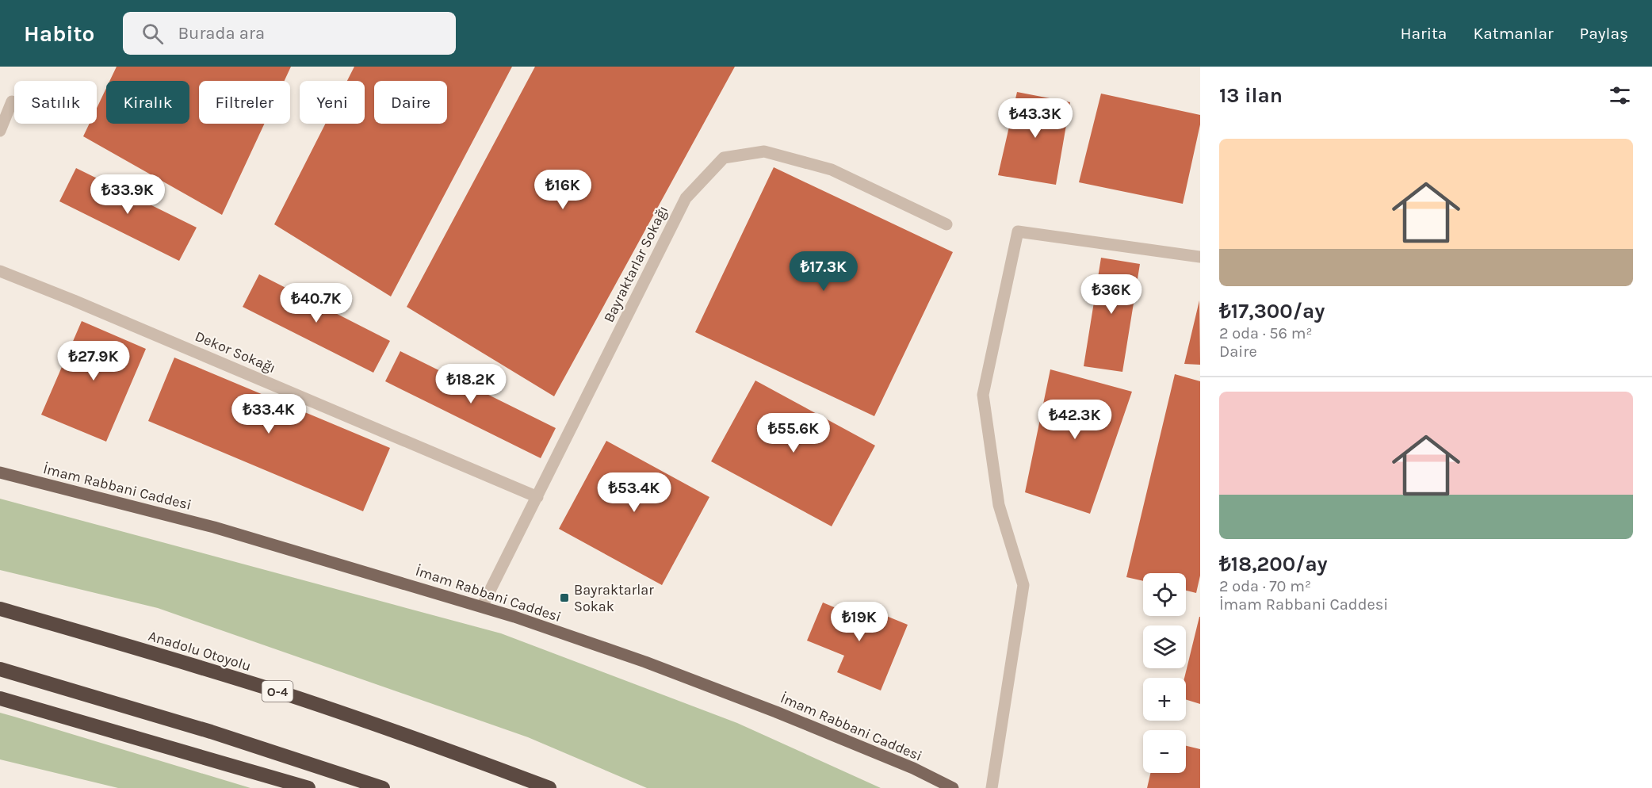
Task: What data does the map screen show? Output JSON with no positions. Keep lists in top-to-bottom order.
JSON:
{
  "streets": {
    "highway": ["Anadolu Otoyolu", "O-4"],
    "main road": ["İmam Rabbani Caddesi"],
    "lane": ["Bayraktarlar Sokağı", "Dekor Sokağı"]
  },
  "crossings": [
    ["Bayraktarlar Sokağı", "Dekor Sokağı"],
    ["Bayraktarlar Sokağı", "İmam Rabbani Caddesi"]
  ],
  "places": {
    "transit": ["Bayraktarlar Sokak"]
  },
  "page": {
    "header": "Habito",
    "search": "Burada ara",
    "nav": ["Harita", "Katmanlar", "Paylaş"],
    "heading": "13 ilan",
    "chip": [
      "Satılık",
      "Kiralık",
      "Filtreler",
      "Yeni",
      "Daire"
    ],
    "price": [
      "₺43.3K",
      "₺16K",
      "₺33.9K",
      "₺17.3K",
      "₺36K",
      "₺40.7K",
      "₺27.9K",
      "₺18.2K",
      "₺33.4K",
      "₺42.3K",
      "₺55.6K",
      "₺53.4K",
      "₺19K"
    ],
    "list": [
      {
        "name": "₺17,300/ay",
        "note": "2 oda · 56 m² · Daire"
      },
      {
        "name": "₺18,200/ay",
        "note": "2 oda · 70 m² · İmam Rabbani Caddesi"
      }
    ],
    "map_buttons": ["+", "−"]
  }
}
